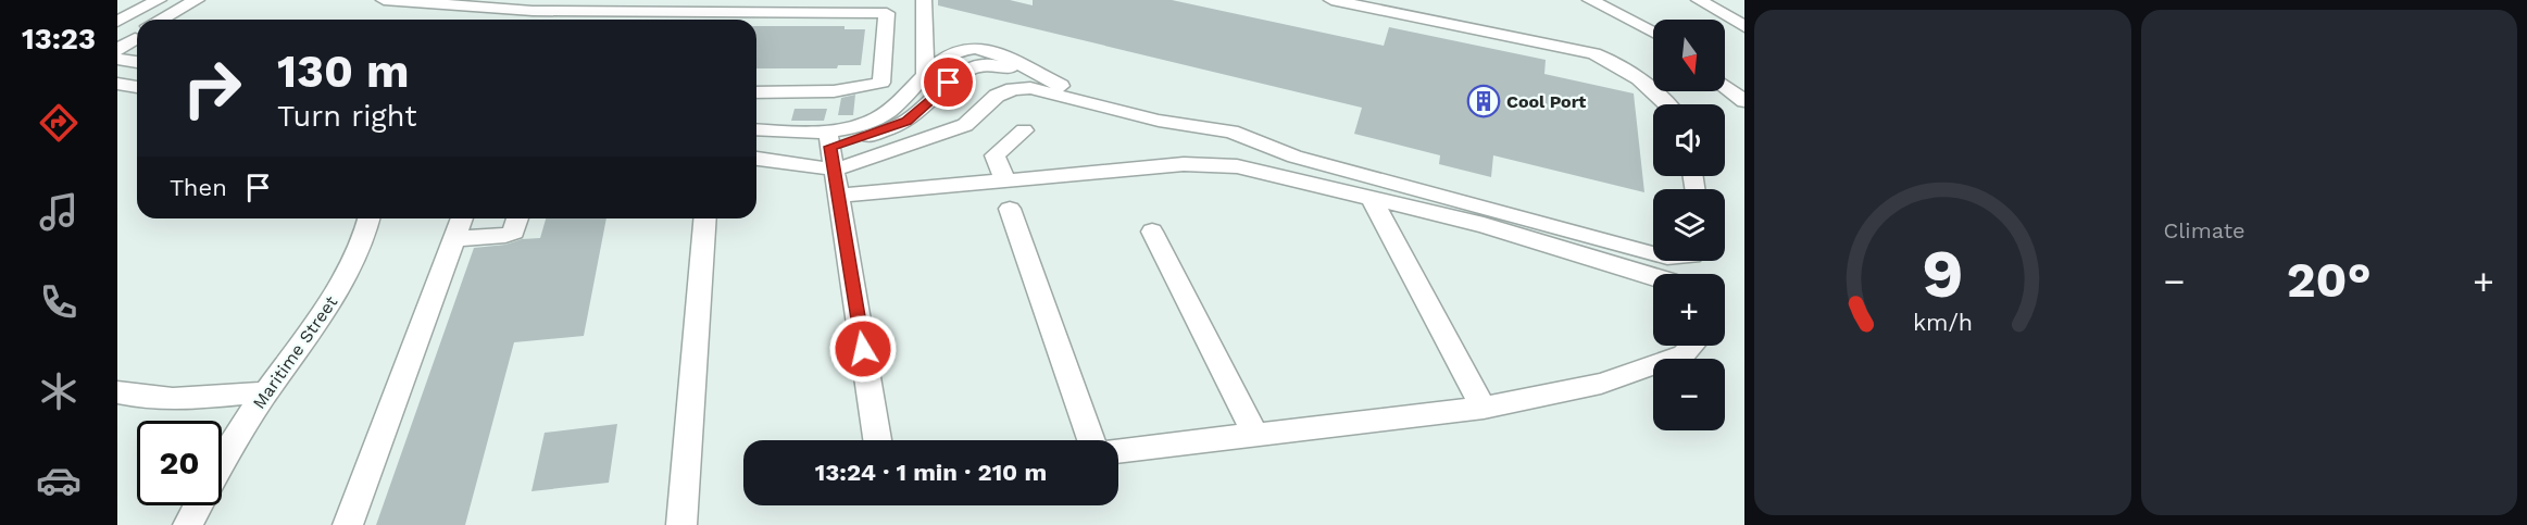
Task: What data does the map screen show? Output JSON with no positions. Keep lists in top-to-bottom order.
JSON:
{
  "streets": {
    "street": ["Maritime Street"]
  },
  "places": {
    "building": ["Cool Port"]
  },
  "north": "bottom",
  "page": {
    "tabs": "13:23",
    "tile": "Climate",
    "map_buttons": ["+", "−"],
    "turn": ["130 m", "Turn right"],
    "then": "Then",
    "heat": ["−", "20°", "+"],
    "limit": "20",
    "trip": "13:24 · 1 min · 210 m",
    "gauge": ["9", "km/h"]
  }
}
